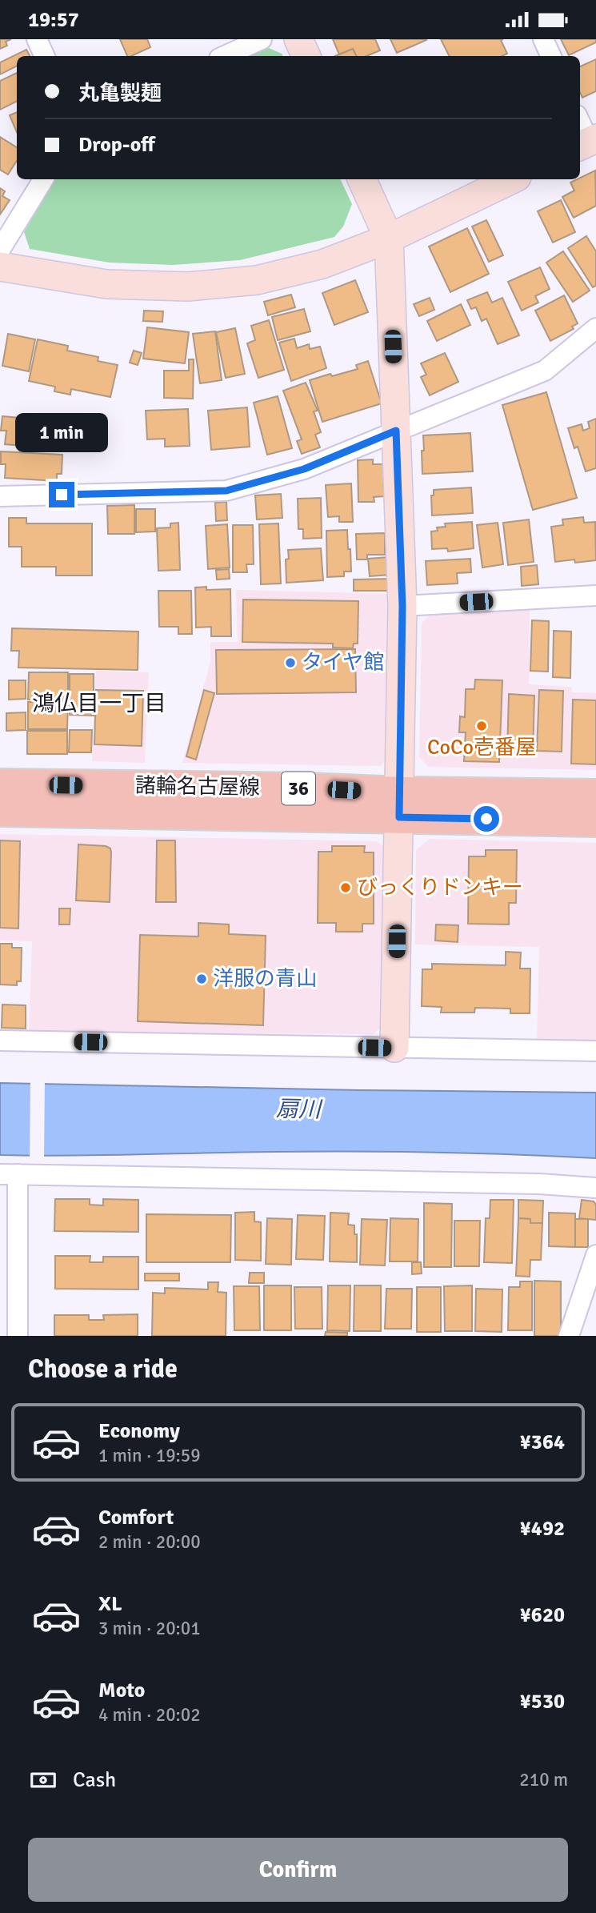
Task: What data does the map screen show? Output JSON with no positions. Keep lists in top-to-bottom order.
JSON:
{
  "streets": {
    "main road": ["諸輪名古屋線", "36"]
  },
  "districts": ["鴻仏目一丁目"],
  "water": ["扇川"],
  "places": [
    "タイヤ館",
    "CoCo壱番屋",
    "びっくりドンキー",
    "洋服の青山"
  ],
  "page": {
    "status": "19:57",
    "banner": ["丸亀製麺", "Drop-off"],
    "bubble": "1 min",
    "heading": "Choose a ride",
    "list": [
      {
        "name": "Economy",
        "note": "1 min · 19:59",
        "value": "¥364"
      },
      {
        "name": "Comfort",
        "note": "2 min · 20:00",
        "value": "¥492"
      },
      {
        "name": "XL",
        "note": "3 min · 20:01",
        "value": "¥620"
      },
      {
        "name": "Moto",
        "note": "4 min · 20:02",
        "value": "¥530"
      }
    ],
    "pay": ["Cash", "210 m"],
    "buttons": "Confirm"
  }
}
